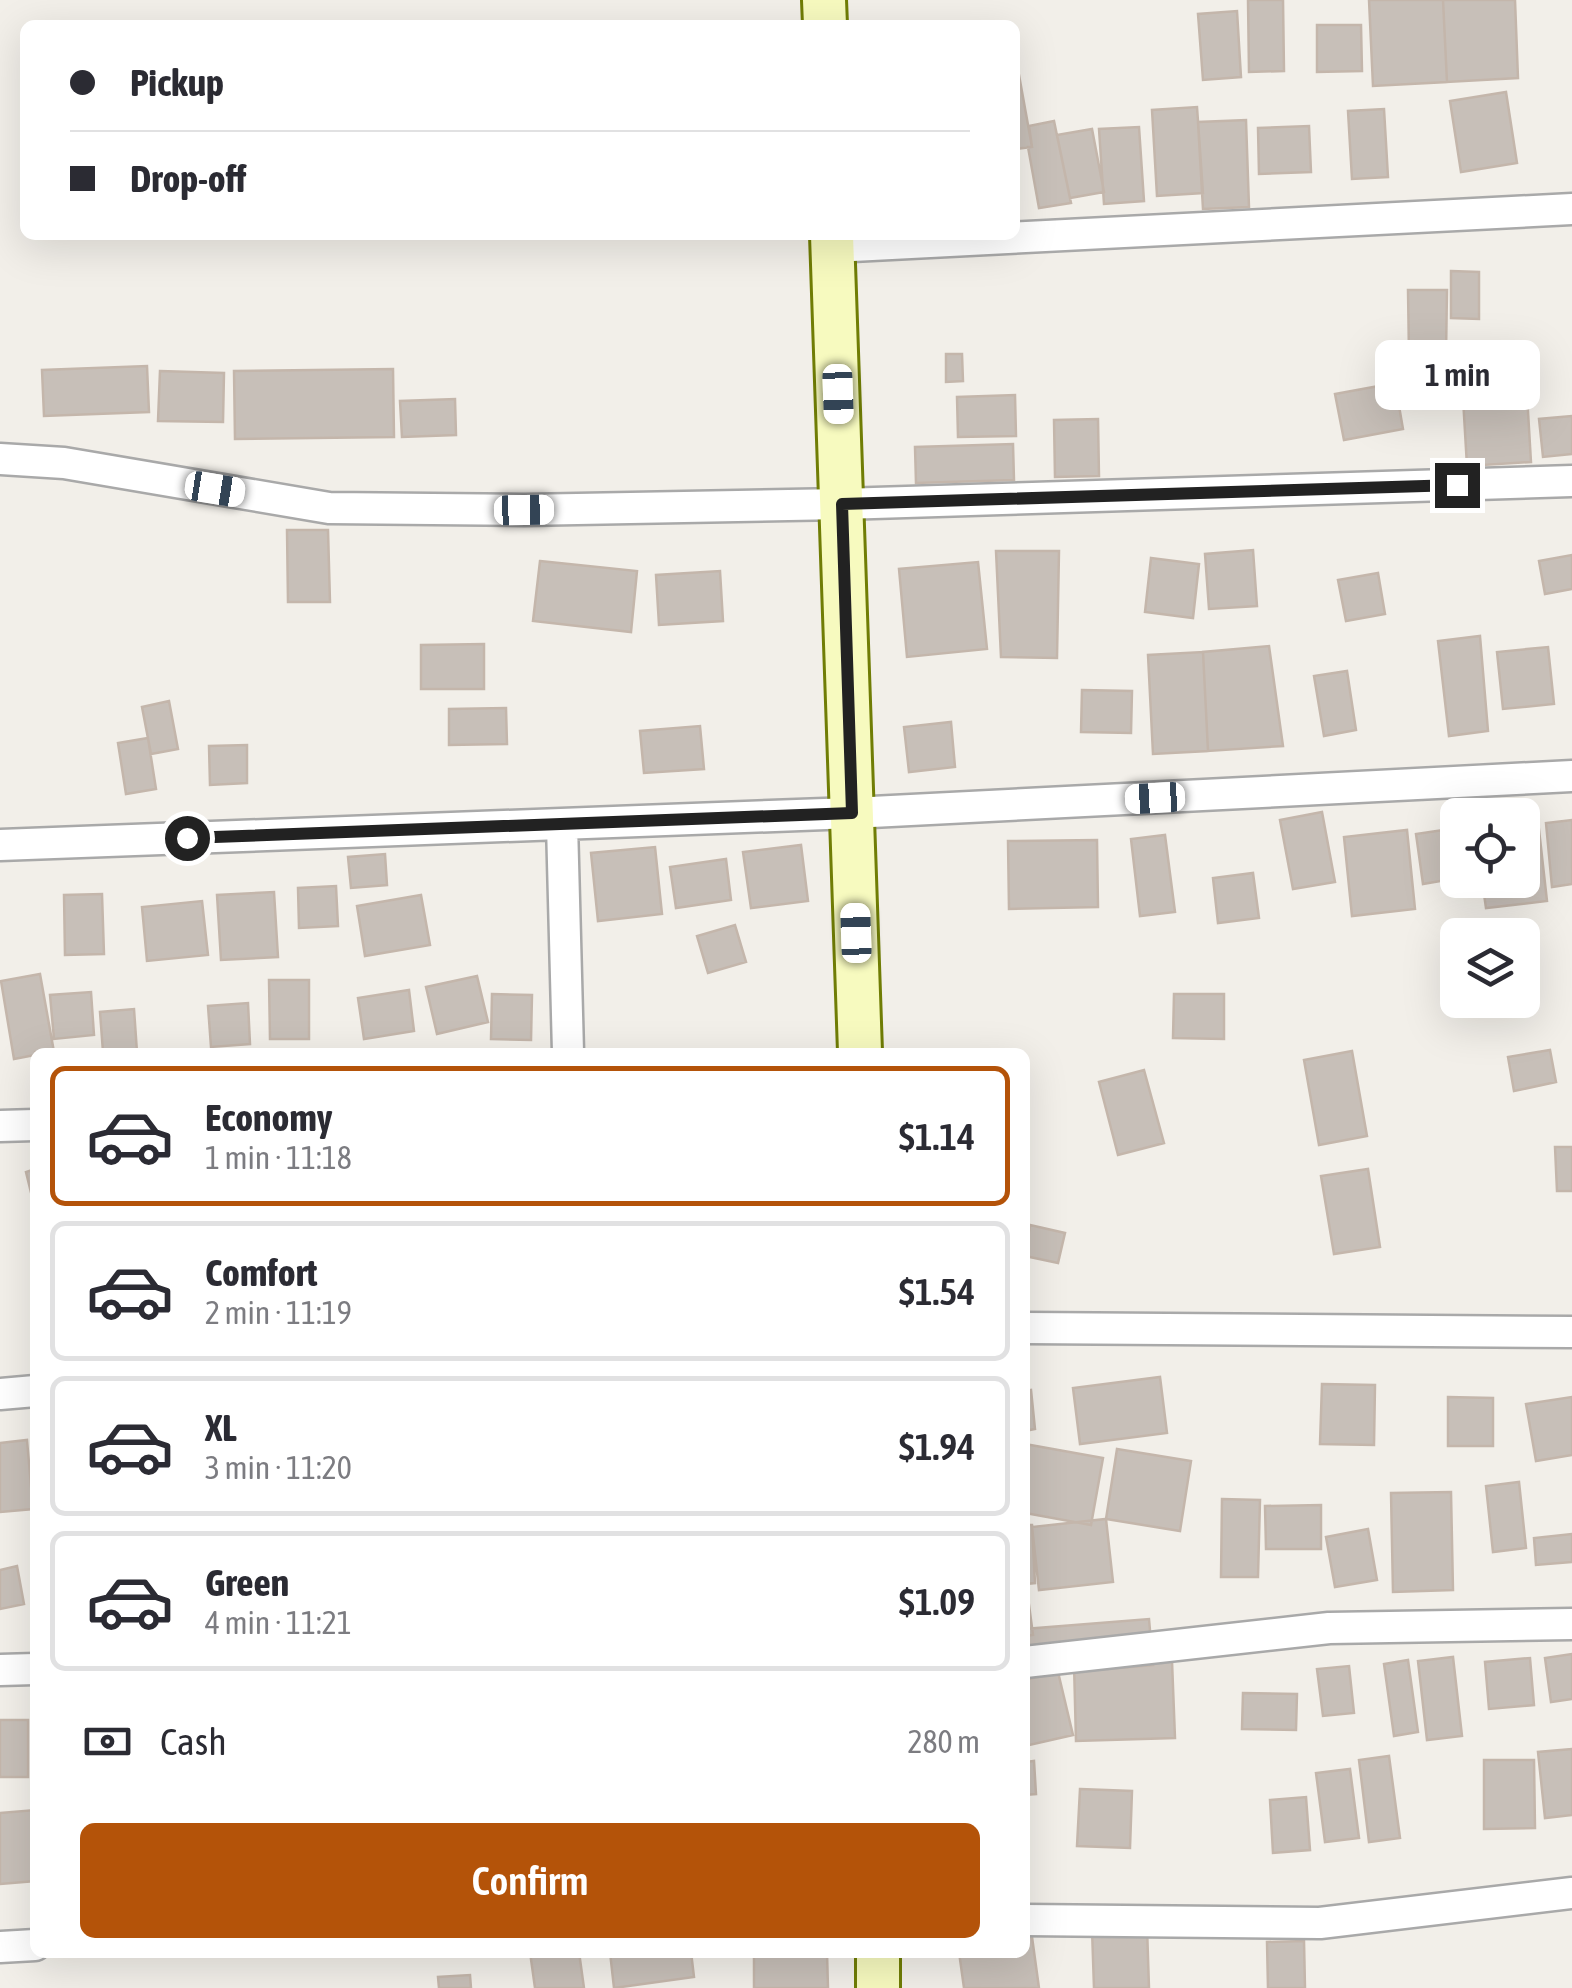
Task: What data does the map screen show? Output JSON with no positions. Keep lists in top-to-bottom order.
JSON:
{
  "page": {
    "banner": ["Pickup", "Drop-off"],
    "bubble": "1 min",
    "list": [
      {
        "name": "Economy",
        "note": "1 min · 11:18",
        "value": "$1.14"
      },
      {
        "name": "Comfort",
        "note": "2 min · 11:19",
        "value": "$1.54"
      },
      {
        "name": "XL",
        "note": "3 min · 11:20",
        "value": "$1.94"
      },
      {
        "name": "Green",
        "note": "4 min · 11:21",
        "value": "$1.09"
      }
    ],
    "pay": ["Cash", "280 m"],
    "buttons": "Confirm"
  }
}
